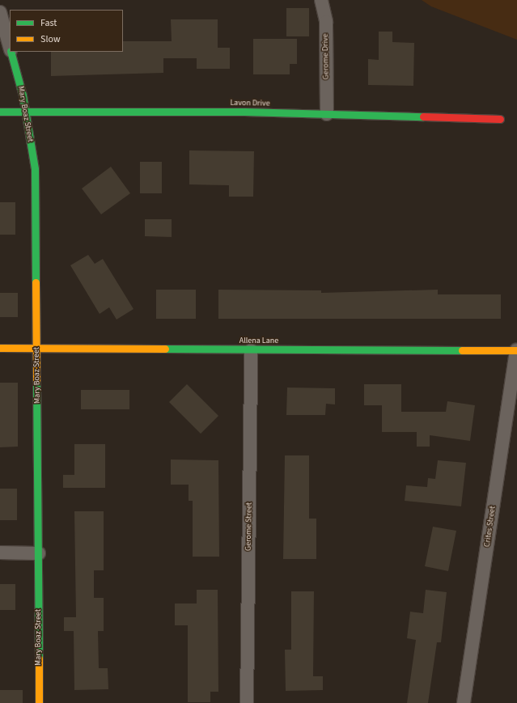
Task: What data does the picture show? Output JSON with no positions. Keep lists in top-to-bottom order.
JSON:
{
  "streets": {
    "street": [
      "Gerome Drive",
      "Lavon Drive",
      "Mary Boaz Street",
      "Allena Lane",
      "Gerome Street",
      "Crites Street"
    ]
  },
  "crossings": [
    ["Gerome Drive", "Lavon Drive"],
    ["Lavon Drive", "Mary Boaz Street"],
    ["Mary Boaz Street", "Allena Lane"],
    ["Allena Lane", "Gerome Street"],
    ["Allena Lane", "Crites Street"]
  ],
  "legend": ["Fast", "Slow"]
}
